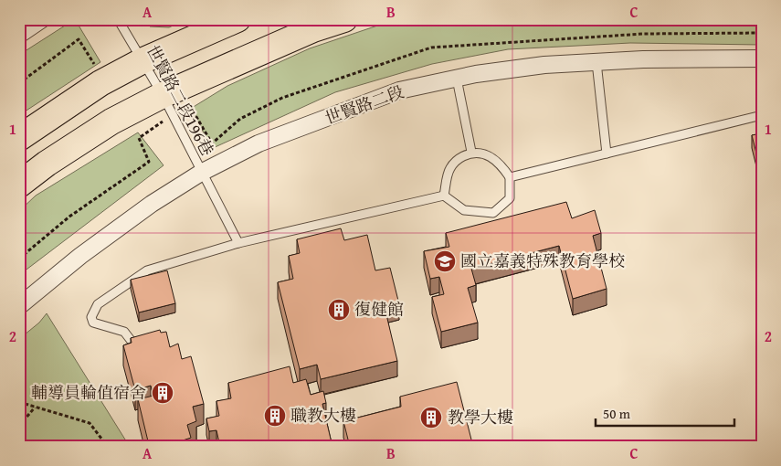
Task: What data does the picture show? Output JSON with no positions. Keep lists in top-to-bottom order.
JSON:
{
  "streets": {
    "street": ["世賢路二段"],
    "lane": ["世賢路二段196巷"]
  },
  "crossings": [
    ["世賢路二段196巷", "世賢路二段"]
  ],
  "places": {
    "school or university": ["國立嘉義特殊教育學校"],
    "building": [
      "復健館",
      "輔導員輪值宿舍",
      "職教大樓",
      "教學大樓"
    ]
  },
  "scale_bar": "50 m",
  "grid": {
    "columns": ["A", "B", "C"],
    "rows": ["1", "2"]
  }
}
